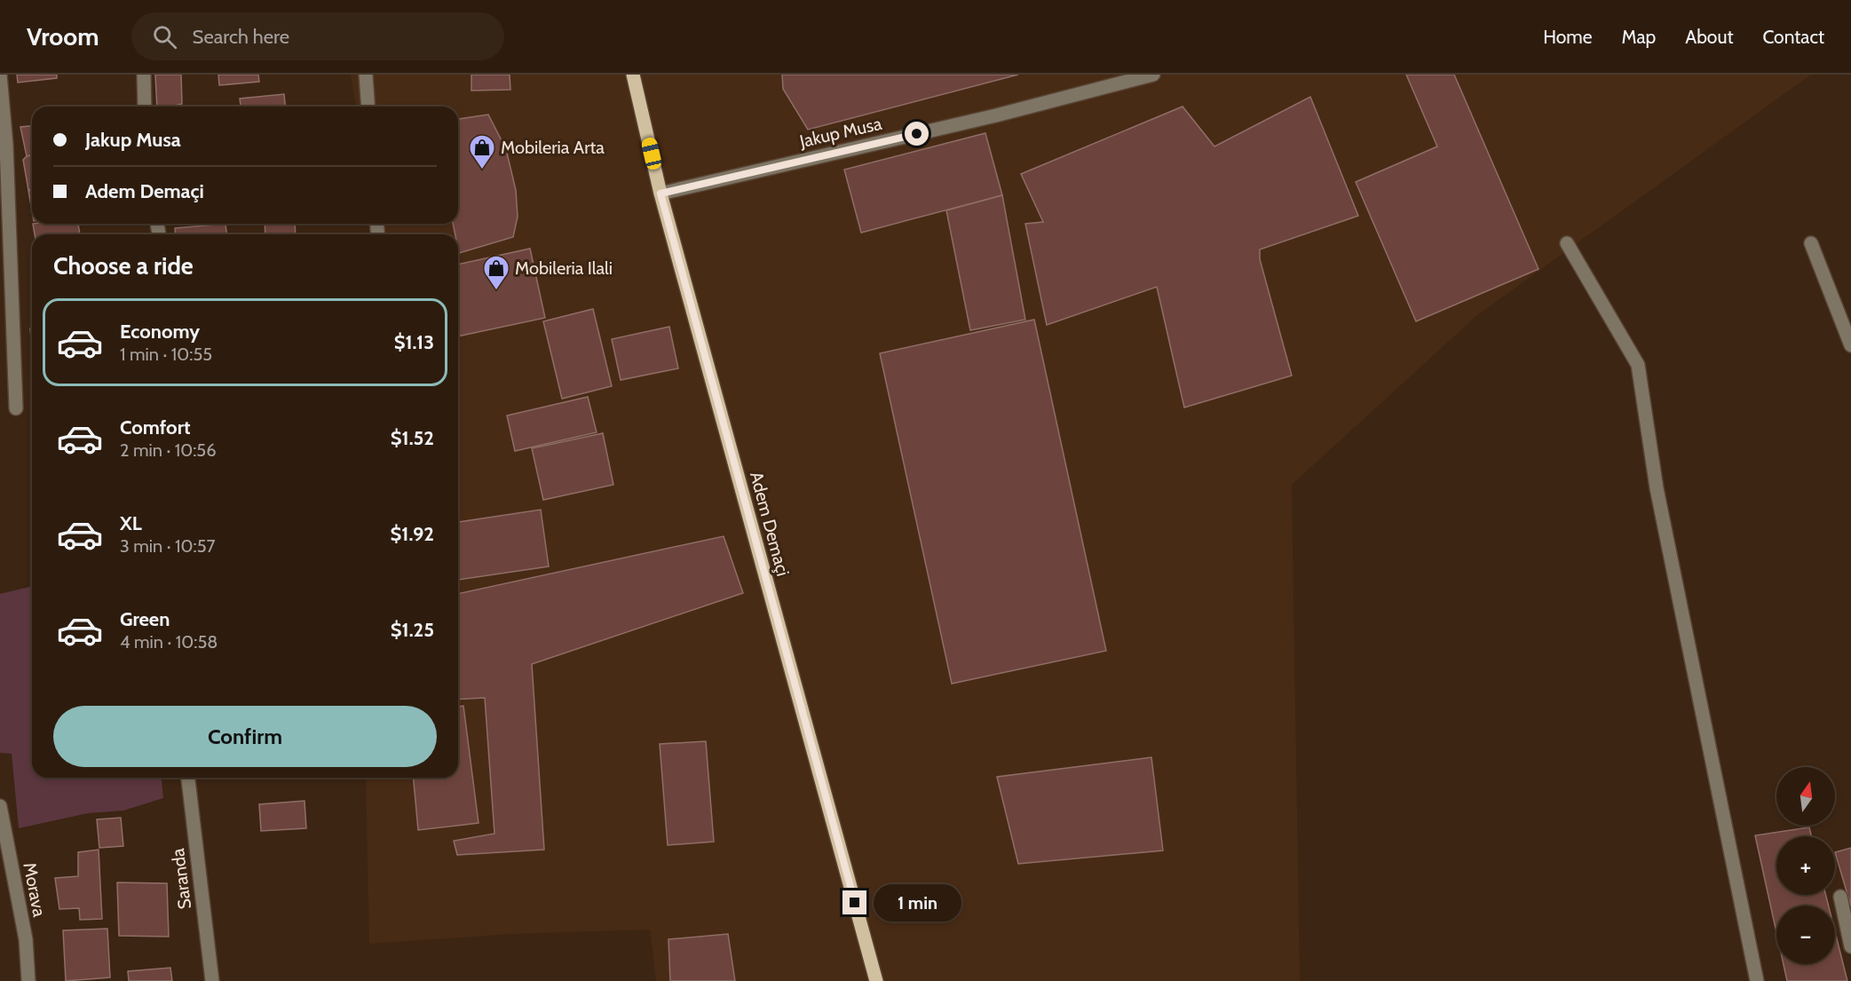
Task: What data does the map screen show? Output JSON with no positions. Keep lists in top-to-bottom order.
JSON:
{
  "streets": {
    "main road": ["Adem Demaçi"],
    "street": ["Jakup Musa", "Saranda", "Morava"]
  },
  "crossings": [
    ["Jakup Musa", "Adem Demaçi"]
  ],
  "places": {
    "shop": ["Mobileria Arta", "Mobileria Ilali"]
  },
  "north": "top",
  "page": {
    "header": "Vroom",
    "search": "Search here",
    "nav": [
      "Home",
      "Map",
      "About",
      "Contact"
    ],
    "banner": ["Jakup Musa", "Adem Demaçi"],
    "heading": "Choose a ride",
    "list": [
      {
        "name": "Economy",
        "note": "1 min · 10:55",
        "value": "$1.13"
      },
      {
        "name": "Comfort",
        "note": "2 min · 10:56",
        "value": "$1.52"
      },
      {
        "name": "XL",
        "note": "3 min · 10:57",
        "value": "$1.92"
      },
      {
        "name": "Green",
        "note": "4 min · 10:58",
        "value": "$1.25"
      }
    ],
    "buttons": "Confirm",
    "map_buttons": ["+", "−"],
    "bubble": "1 min"
  }
}
